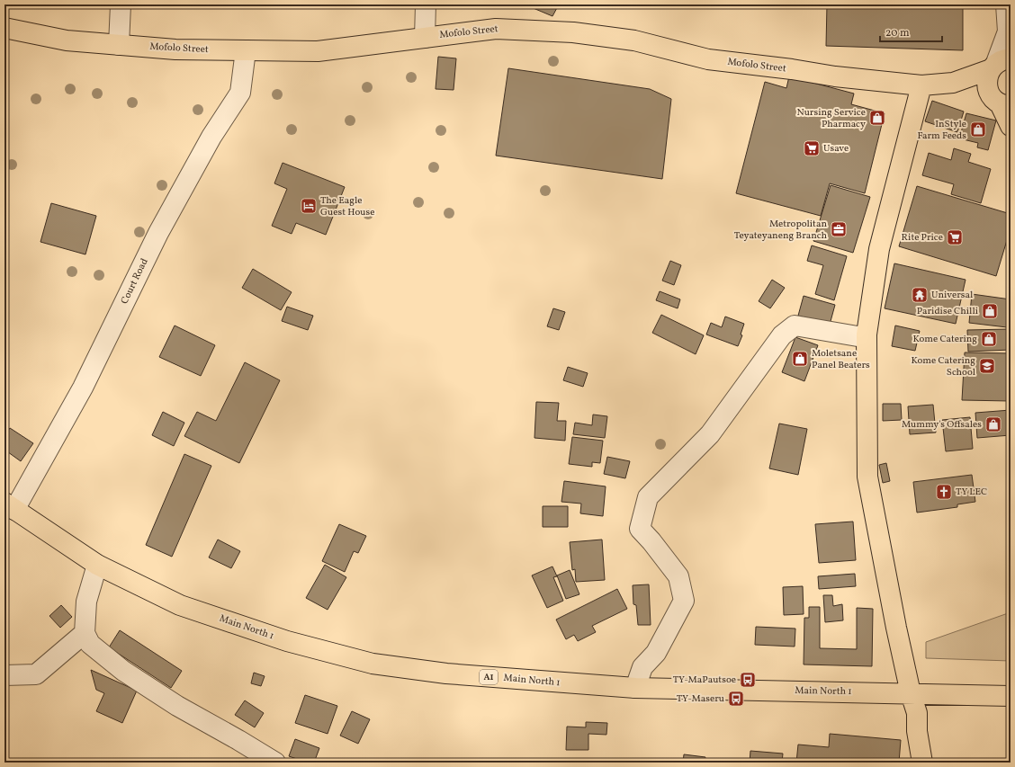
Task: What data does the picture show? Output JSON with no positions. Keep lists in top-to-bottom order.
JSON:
{
  "streets": {
    "main road": ["Mofolo Street", "Main North 1", "A1"],
    "street": ["Court Road"]
  },
  "crossings": [
    ["Mofolo Street", "Court Road"],
    ["Court Road", "Main North 1"]
  ],
  "places": {
    "shop": [
      "Nursing Service Pharmacy",
      "InStyle Farm Feeds",
      "Paridise Chilli",
      "Kome Catering",
      "Moletsane Panel Beaters",
      "Mummy's Offsales"
    ],
    "supermarket": ["Usave", "Rite Price"],
    "hotel": ["The Eagle Guest House"],
    "office": ["Metropolitan Teyateyaneng Branch"],
    "temple": ["Universal"],
    "school or university": ["Kome Catering School"],
    "church": ["TY LEC"],
    "bus stop": ["TY-MaPautsoe", "TY-Maseru"]
  },
  "scale_bar": "20 m"
}
